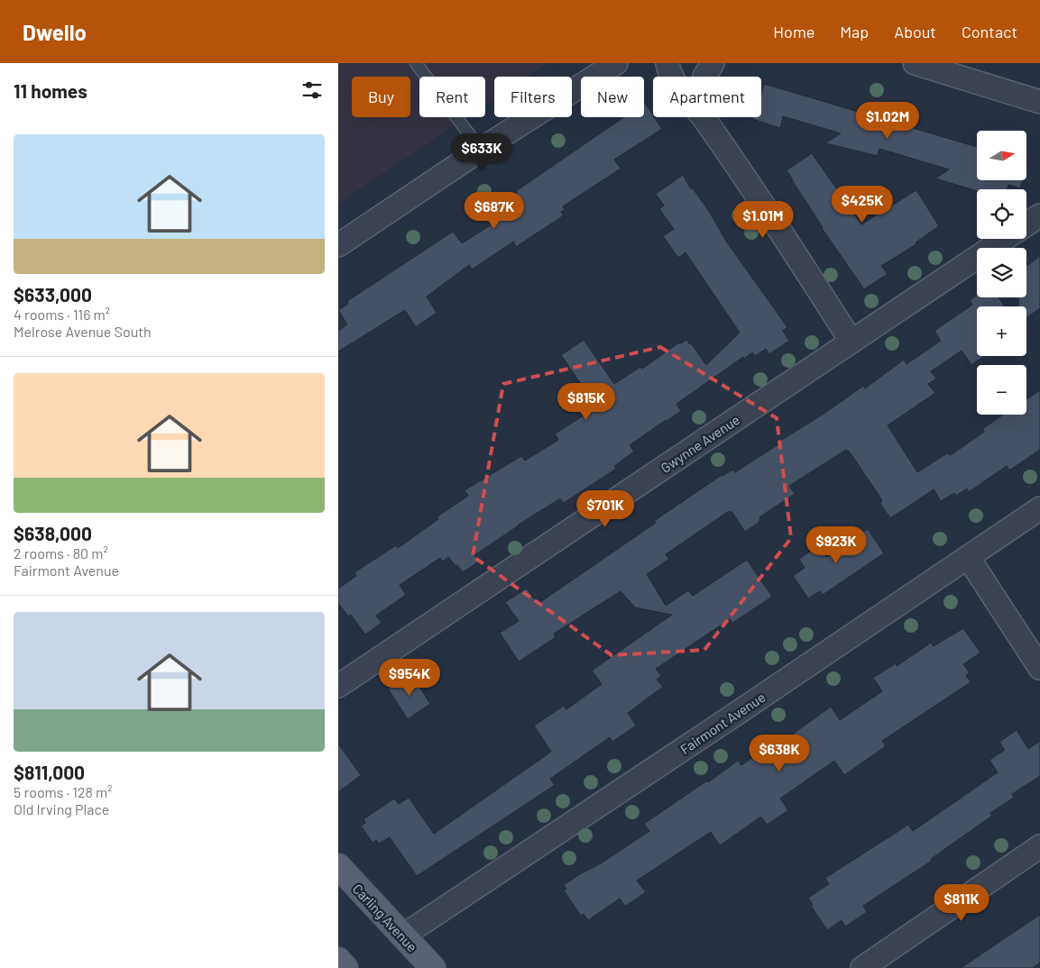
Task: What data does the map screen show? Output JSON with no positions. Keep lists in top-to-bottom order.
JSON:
{
  "streets": {
    "main road": ["Carling Avenue"],
    "street": ["Gwynne Avenue", "Fairmont Avenue"]
  },
  "crossings": [
    ["Fairmont Avenue", "Carling Avenue"]
  ],
  "north": "right",
  "page": {
    "header": "Dwello",
    "nav": [
      "Home",
      "Map",
      "About",
      "Contact"
    ],
    "heading": "11 homes",
    "chip": [
      "Buy",
      "Rent",
      "Filters",
      "New",
      "Apartment"
    ],
    "price": [
      "$1.02M",
      "$633K",
      "$425K",
      "$687K",
      "$1.01M",
      "$815K",
      "$701K",
      "$923K",
      "$954K",
      "$638K",
      "$811K"
    ],
    "list": [
      {
        "name": "$633,000",
        "note": "4 rooms · 116 m² · Melrose Avenue South"
      },
      {
        "name": "$638,000",
        "note": "2 rooms · 80 m² · Fairmont Avenue"
      },
      {
        "name": "$811,000",
        "note": "5 rooms · 128 m² · Old Irving Place"
      }
    ],
    "map_buttons": ["+", "−"]
  }
}
